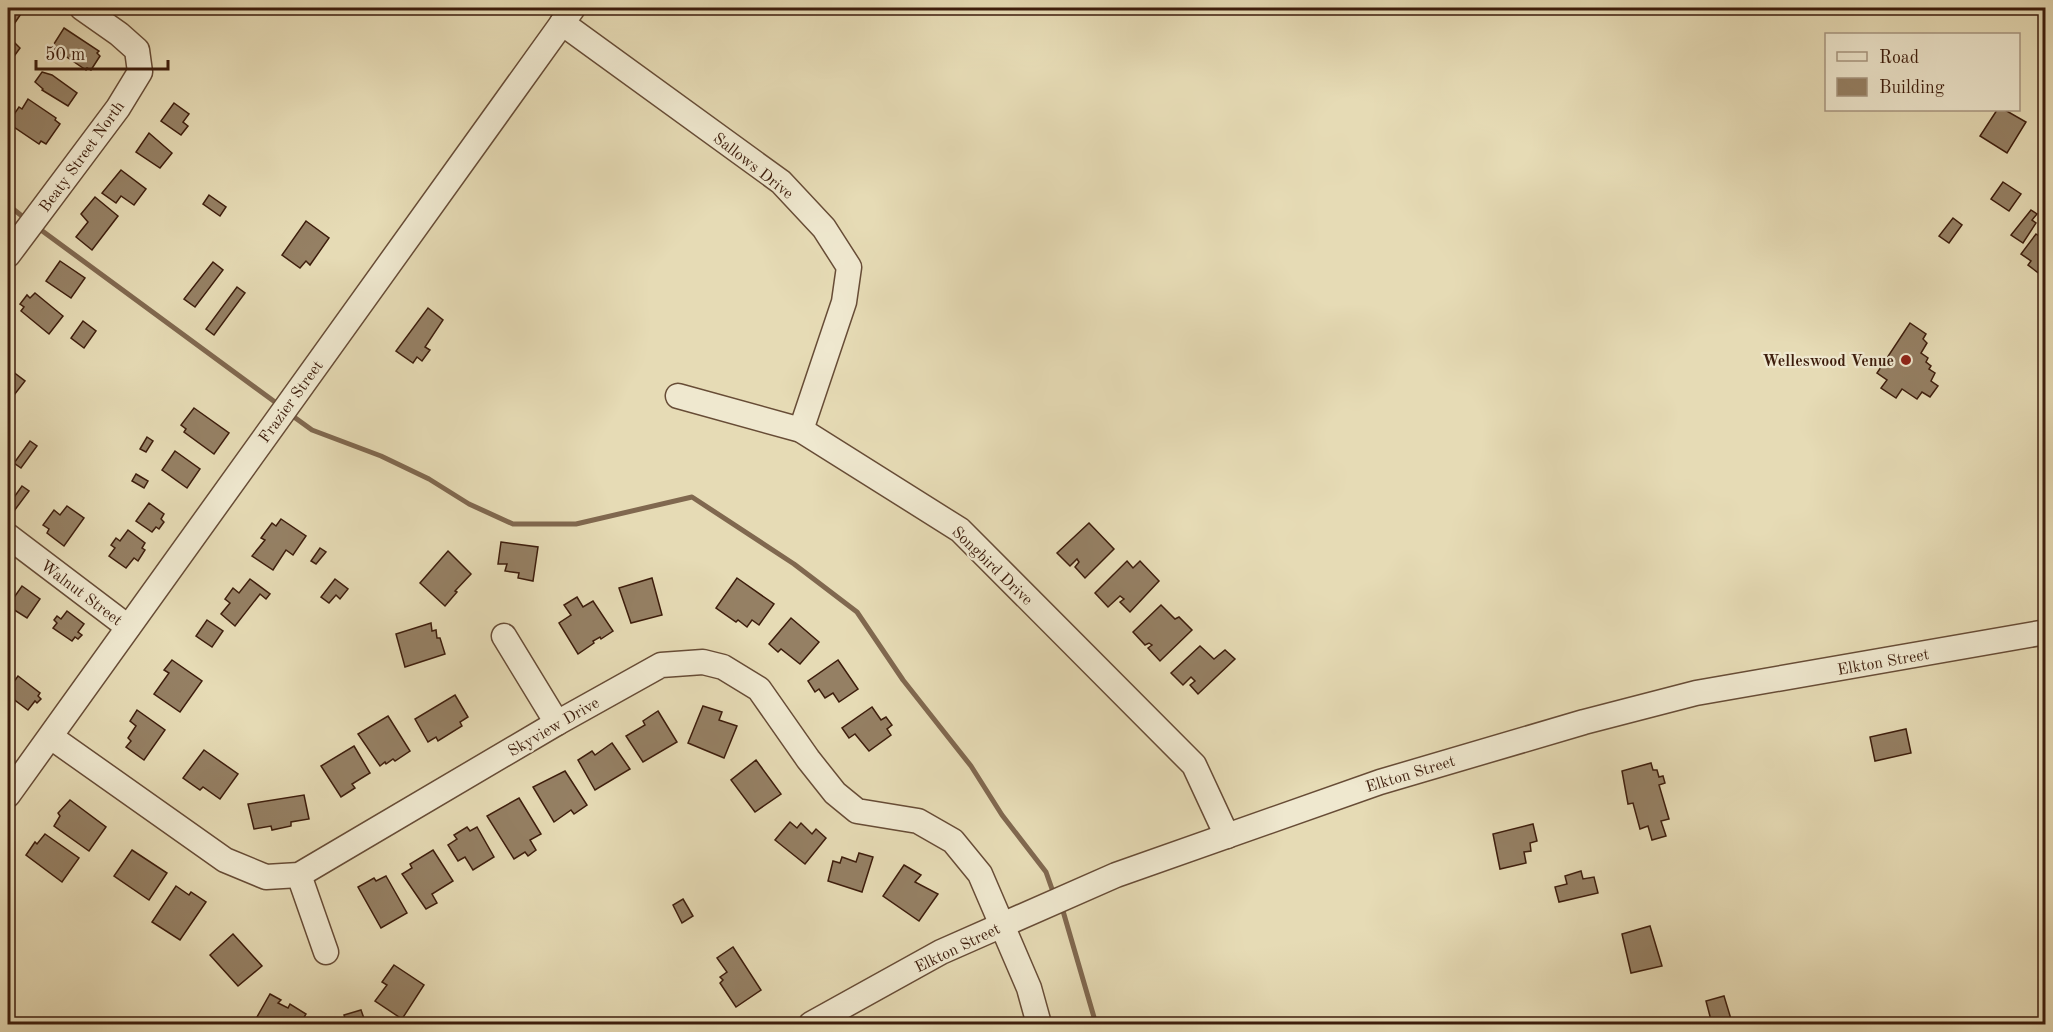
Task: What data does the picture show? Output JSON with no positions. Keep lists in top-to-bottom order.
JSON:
{
  "streets": {
    "street": [
      "Beaty Street North",
      "Sallows Drive",
      "Frazier Street",
      "Songbird Drive",
      "Walnut Street",
      "Elkton Street",
      "Skyview Drive"
    ]
  },
  "crossings": [
    ["Sallows Drive", "Frazier Street"],
    ["Sallows Drive", "Songbird Drive"],
    ["Frazier Street", "Walnut Street"],
    ["Frazier Street", "Skyview Drive"],
    ["Songbird Drive", "Elkton Street"],
    ["Elkton Street", "Skyview Drive"]
  ],
  "places": ["Welleswood Venue"],
  "legend": ["Road", "Building"],
  "scale_bar": "50 m"
}
